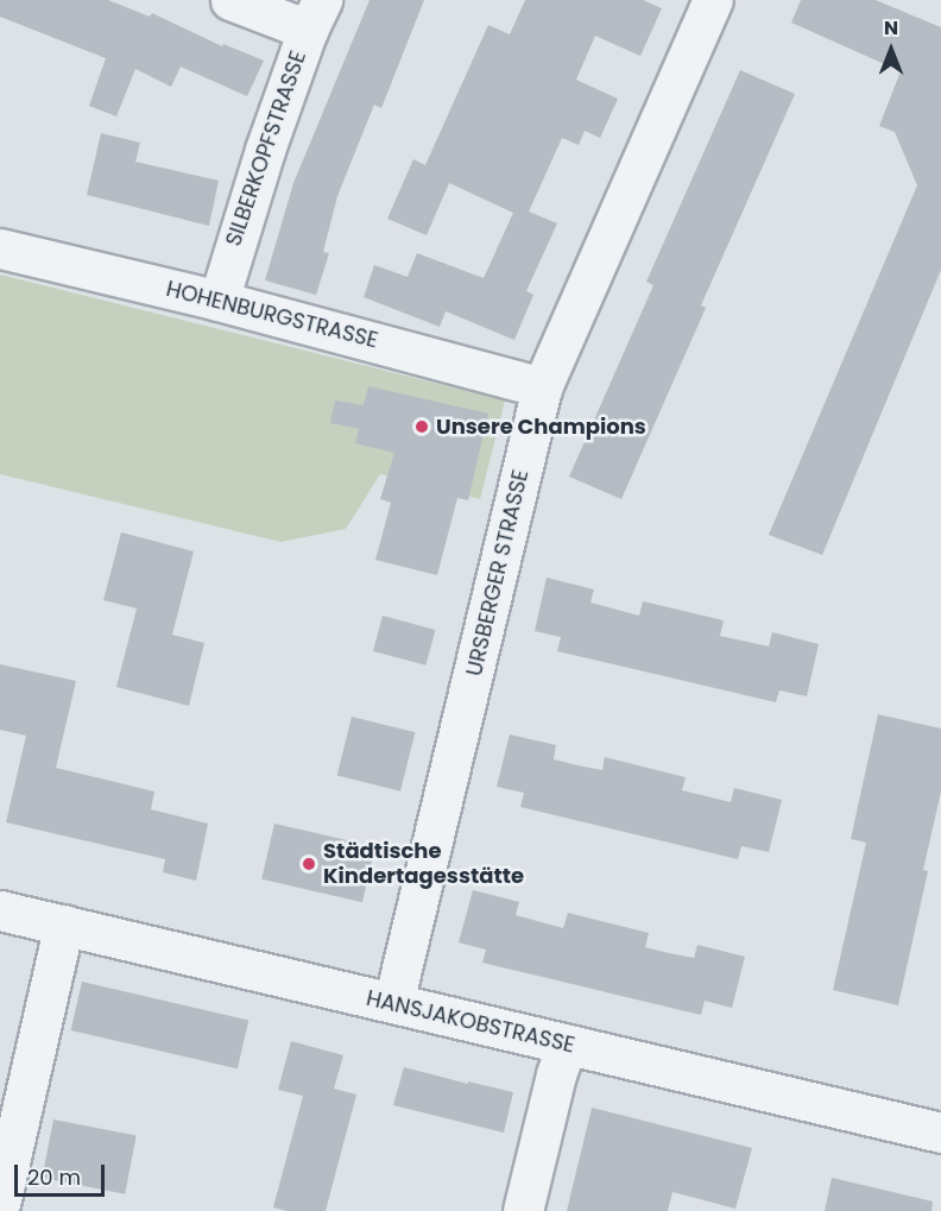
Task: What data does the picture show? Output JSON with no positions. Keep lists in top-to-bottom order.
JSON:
{
  "streets": {
    "street": [
      "SILBERKOPFSTRASSE",
      "HOHENBURGSTRASSE",
      "URSBERGER STRASSE",
      "HANSJAKOBSTRASSE"
    ]
  },
  "crossings": [
    ["SILBERKOPFSTRASSE", "HOHENBURGSTRASSE"],
    ["HOHENBURGSTRASSE", "URSBERGER STRASSE"],
    ["URSBERGER STRASSE", "HANSJAKOBSTRASSE"]
  ],
  "places": ["Unsere Champions", "Städtische Kindertagesstätte"],
  "scale_bar": "20 m",
  "north": "top"
}
